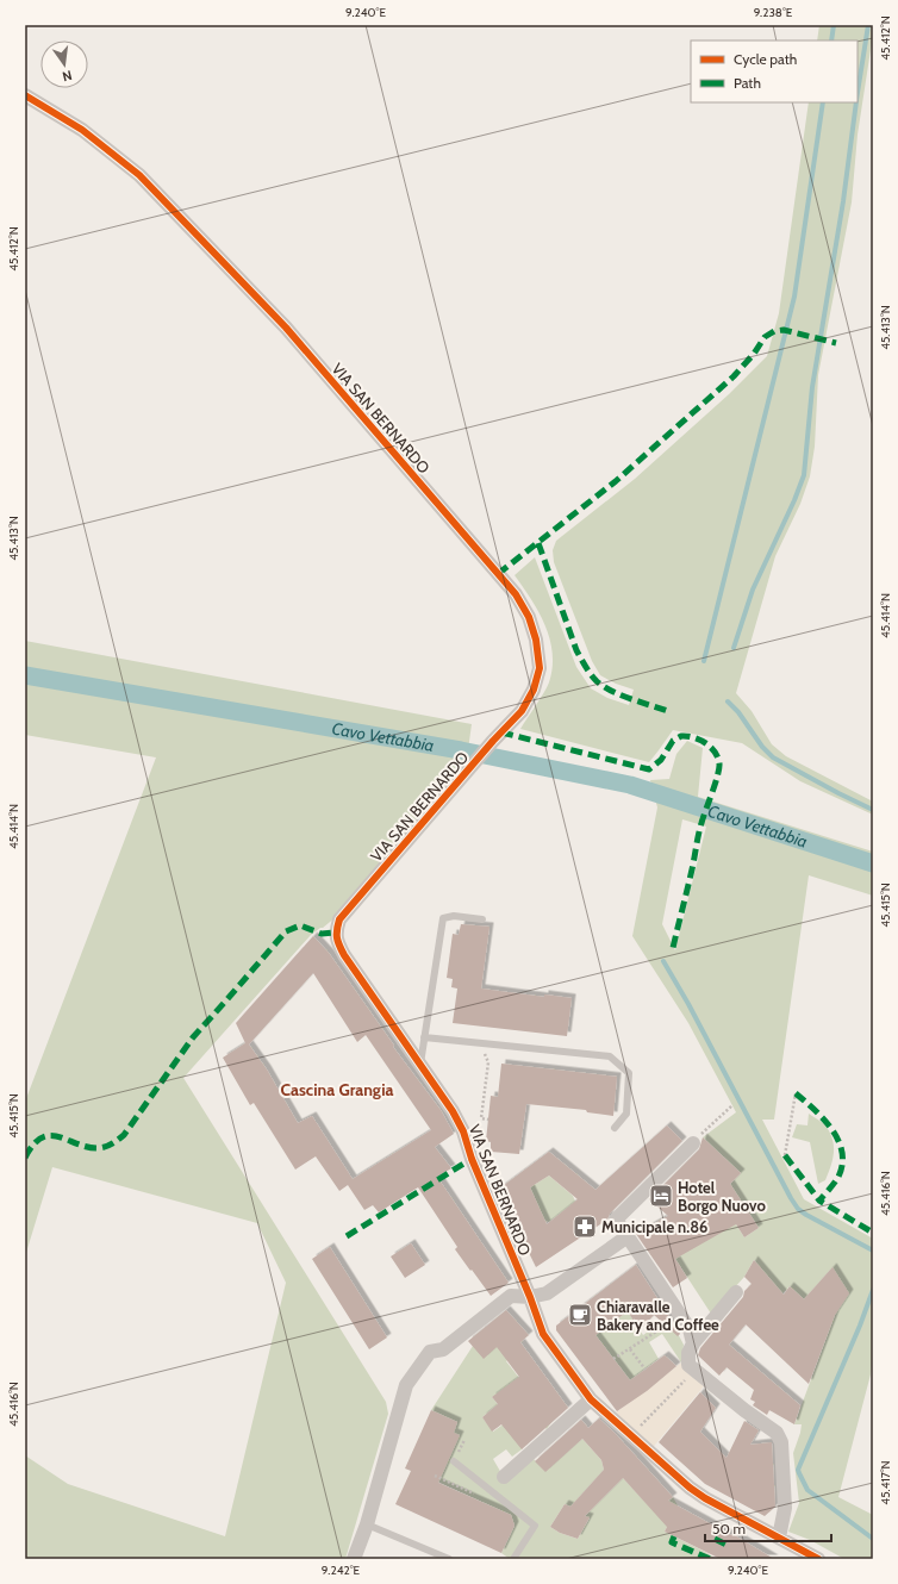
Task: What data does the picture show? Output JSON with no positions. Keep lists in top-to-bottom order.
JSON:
{
  "streets": {
    "street": ["VIA SAN BERNARDO"]
  },
  "districts": ["Cascina Grangia"],
  "water": ["Cavo Vettabbia"],
  "places": {
    "hotel": ["Hotel Borgo Nuovo"],
    "pharmacy": ["Municipale n.86"],
    "cafe": ["Chiaravalle Bakery and Coffee"]
  },
  "legend": ["Cycle path", "Path"],
  "scale_bar": "50 m",
  "north": "bottom",
  "coordinates": [
    "9.240°E",
    "9.238°E",
    "45.412°N",
    "45.413°N",
    "45.414°N",
    "45.415°N",
    "45.416°N",
    "45.417°N",
    "9.242°E"
  ]
}
